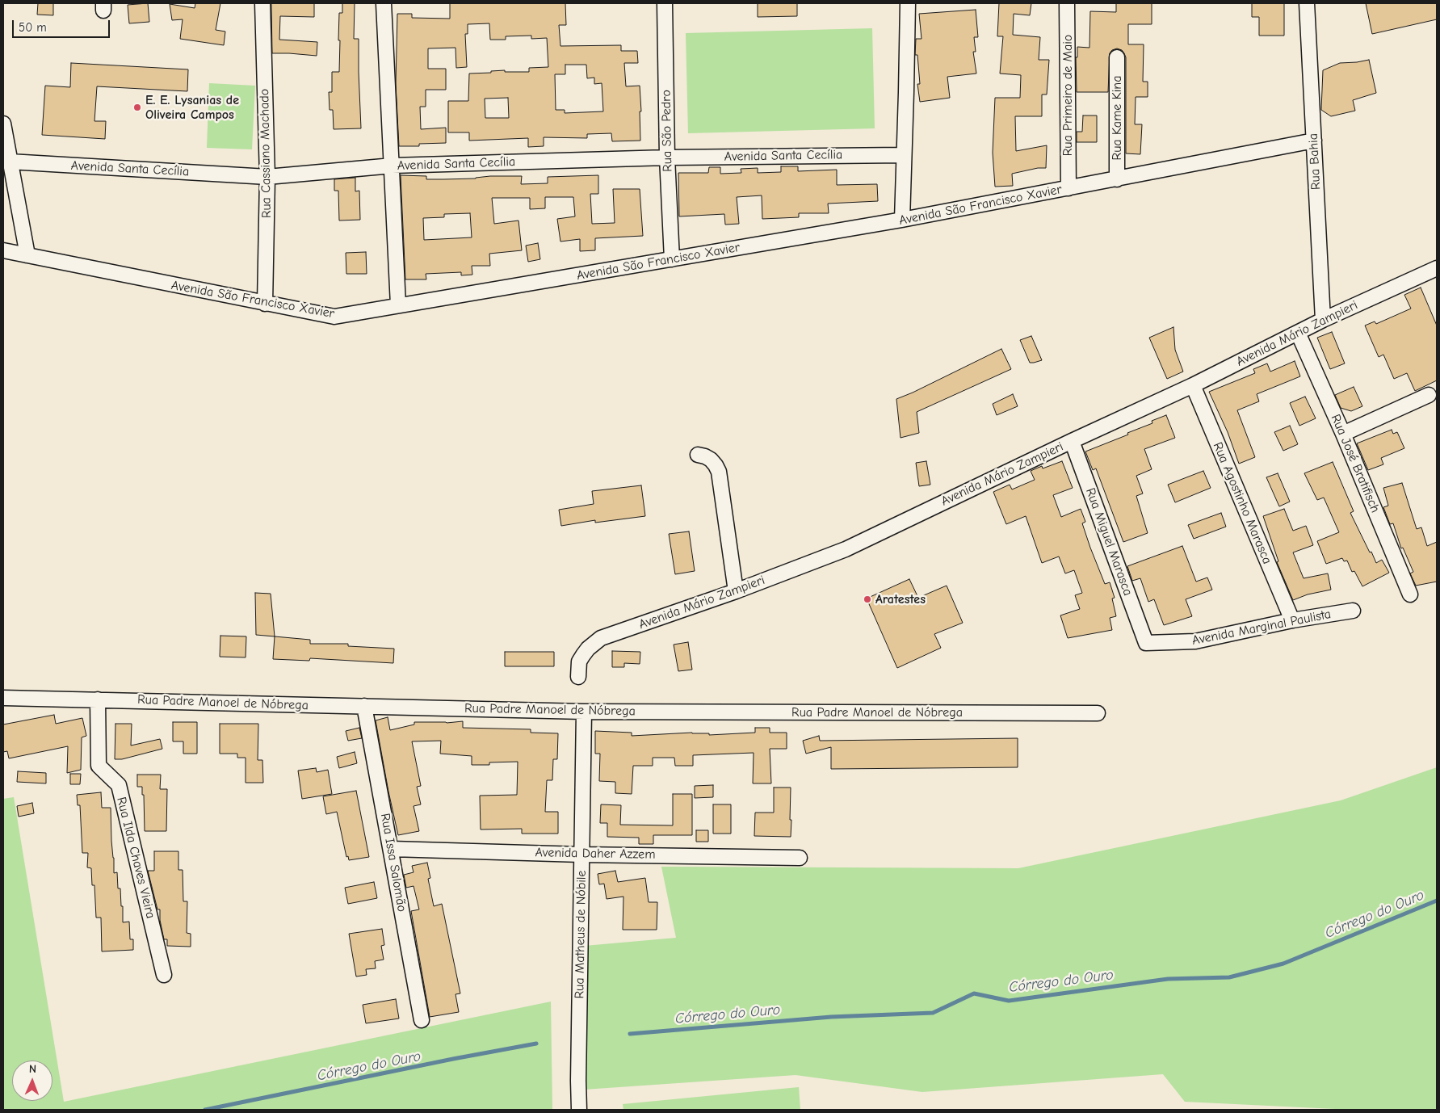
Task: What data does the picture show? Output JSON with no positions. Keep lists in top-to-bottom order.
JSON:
{
  "streets": {
    "street": [
      "Rua Primeiro de Maio",
      "Rua Kame Kina",
      "Rua São Pedro",
      "Rua Cassiano Machado",
      "Avenida Santa Cecília",
      "Rua Bahia",
      "Avenida São Francisco Xavier",
      "Avenida Mário Zampieri",
      "Rua José Bratifisch",
      "Rua Agostinho Marasca",
      "Rua Miguel Marasca",
      "Avenida Marginal Paulista",
      "Rua Padre Manoel de Nóbrega",
      "Avenida Daher Azzem",
      "Rua Ilda Chaves Vieira",
      "Rua Issa Salomão",
      "Rua Matheus de Nóbile"
    ]
  },
  "crossings": [
    ["Rua Primeiro de Maio", "Avenida São Francisco Xavier"],
    ["Rua Kame Kina", "Avenida São Francisco Xavier"],
    ["Rua São Pedro", "Avenida Santa Cecília"],
    ["Rua São Pedro", "Avenida São Francisco Xavier"],
    ["Rua Cassiano Machado", "Avenida Santa Cecília"],
    ["Rua Cassiano Machado", "Avenida São Francisco Xavier"],
    ["Rua Bahia", "Avenida São Francisco Xavier"],
    ["Rua Bahia", "Avenida Mário Zampieri"],
    ["Avenida Mário Zampieri", "Rua José Bratifisch"],
    ["Avenida Mário Zampieri", "Rua Agostinho Marasca"],
    ["Avenida Mário Zampieri", "Rua Miguel Marasca"],
    ["Rua Agostinho Marasca", "Avenida Marginal Paulista"],
    ["Rua Miguel Marasca", "Avenida Marginal Paulista"],
    ["Rua Padre Manoel de Nóbrega", "Rua Ilda Chaves Vieira"],
    ["Rua Padre Manoel de Nóbrega", "Rua Issa Salomão"],
    ["Rua Padre Manoel de Nóbrega", "Rua Matheus de Nóbile"],
    ["Avenida Daher Azzem", "Rua Issa Salomão"],
    ["Avenida Daher Azzem", "Rua Matheus de Nóbile"]
  ],
  "water": ["Córrego do Ouro"],
  "places": ["E. E. Lysanias de Oliveira Campos", "Aratestes"],
  "scale_bar": "50 m",
  "north": "top"
}
